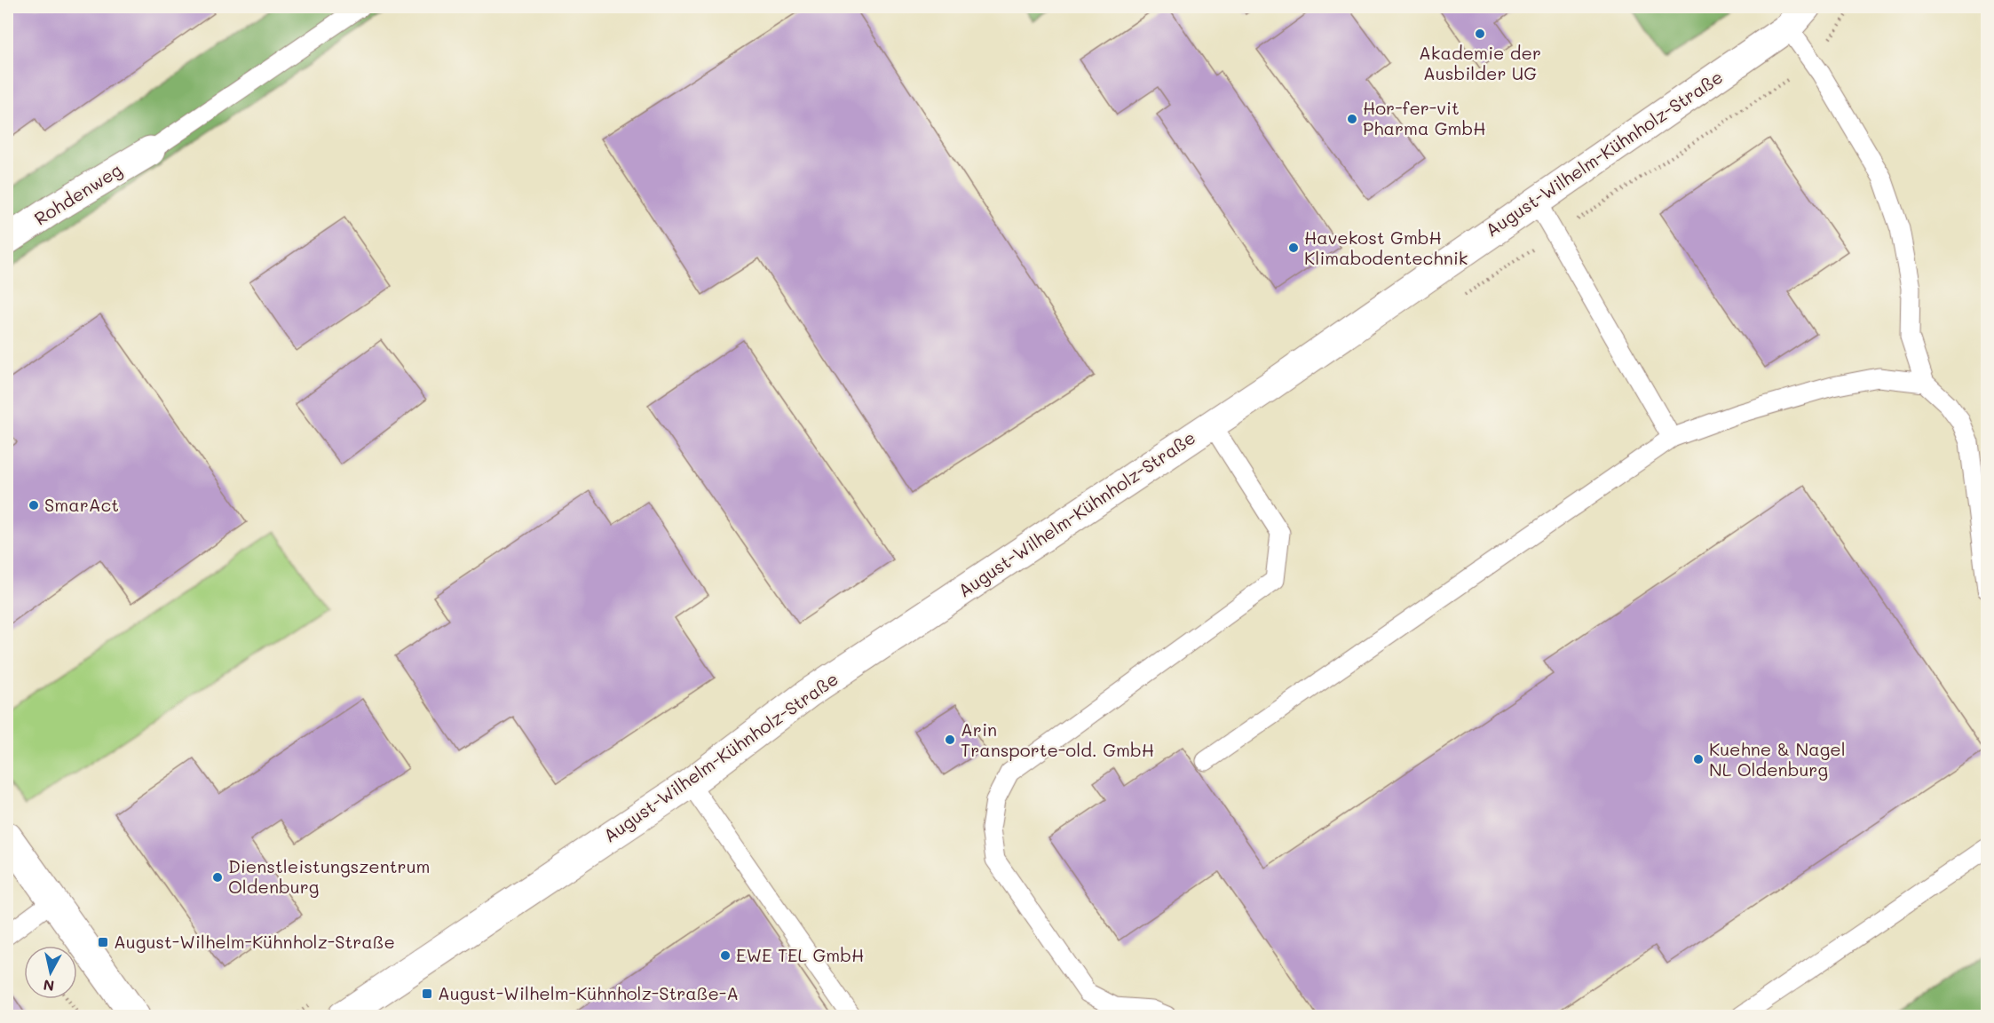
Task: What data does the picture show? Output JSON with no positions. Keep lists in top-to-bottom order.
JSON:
{
  "streets": {
    "street": ["August-Wilhelm-Kühnholz-Straße", "Rohdenweg"]
  },
  "places": {
    "other": [
      "Akademie der Ausbilder UG",
      "Hor-fer-vit Pharma GmbH",
      "Havekost GmbH Klimabodentechnik",
      "SmarAct",
      "Arin Transporte-old. GmbH",
      "Kuehne & Nagel NL Oldenburg",
      "Dienstleistungszentrum Oldenburg",
      "EWE TEL GmbH"
    ],
    "transit": ["August-Wilhelm-Kühnholz-Straße", "August-Wilhelm-Kühnholz-Straße-A"]
  },
  "north": "bottom"
}
